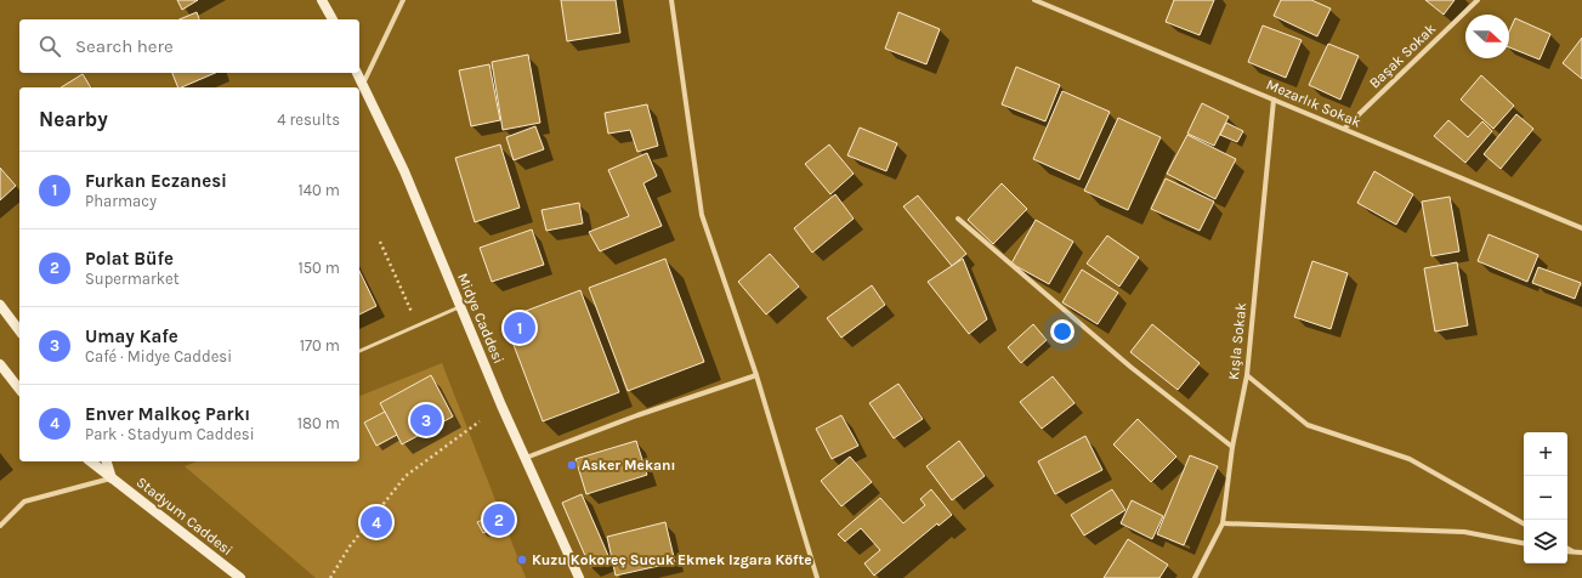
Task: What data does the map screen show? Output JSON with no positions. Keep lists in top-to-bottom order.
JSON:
{
  "streets": {
    "main road": ["Midye Caddesi", "Stadyum Caddesi"],
    "street": ["Başak Sokak", "Mezarlık Sokak", "Kışla Sokak"]
  },
  "crossings": [
    ["Başak Sokak", "Mezarlık Sokak"],
    ["Mezarlık Sokak", "Kışla Sokak"]
  ],
  "places": ["Asker Mekanı", "Kuzu Kokoreç Sucuk Ekmek Izgara Köfte"],
  "north": "right",
  "page": {
    "search": "Search here",
    "heading": ["Nearby", "4 results"],
    "list": [
      {
        "mark": "1",
        "name": "Furkan Eczanesi",
        "note": "Pharmacy",
        "value": "140 m"
      },
      {
        "mark": "2",
        "name": "Polat Büfe",
        "note": "Supermarket",
        "value": "150 m"
      },
      {
        "mark": "3",
        "name": "Umay Kafe",
        "note": "Café · Midye Caddesi",
        "value": "170 m"
      },
      {
        "mark": "4",
        "name": "Enver Malkoç Parkı",
        "note": "Park · Stadyum Caddesi",
        "value": "180 m"
      }
    ],
    "pins": [
      "1",
      "3",
      "2",
      "4"
    ],
    "map_buttons": ["+", "−"]
  }
}
